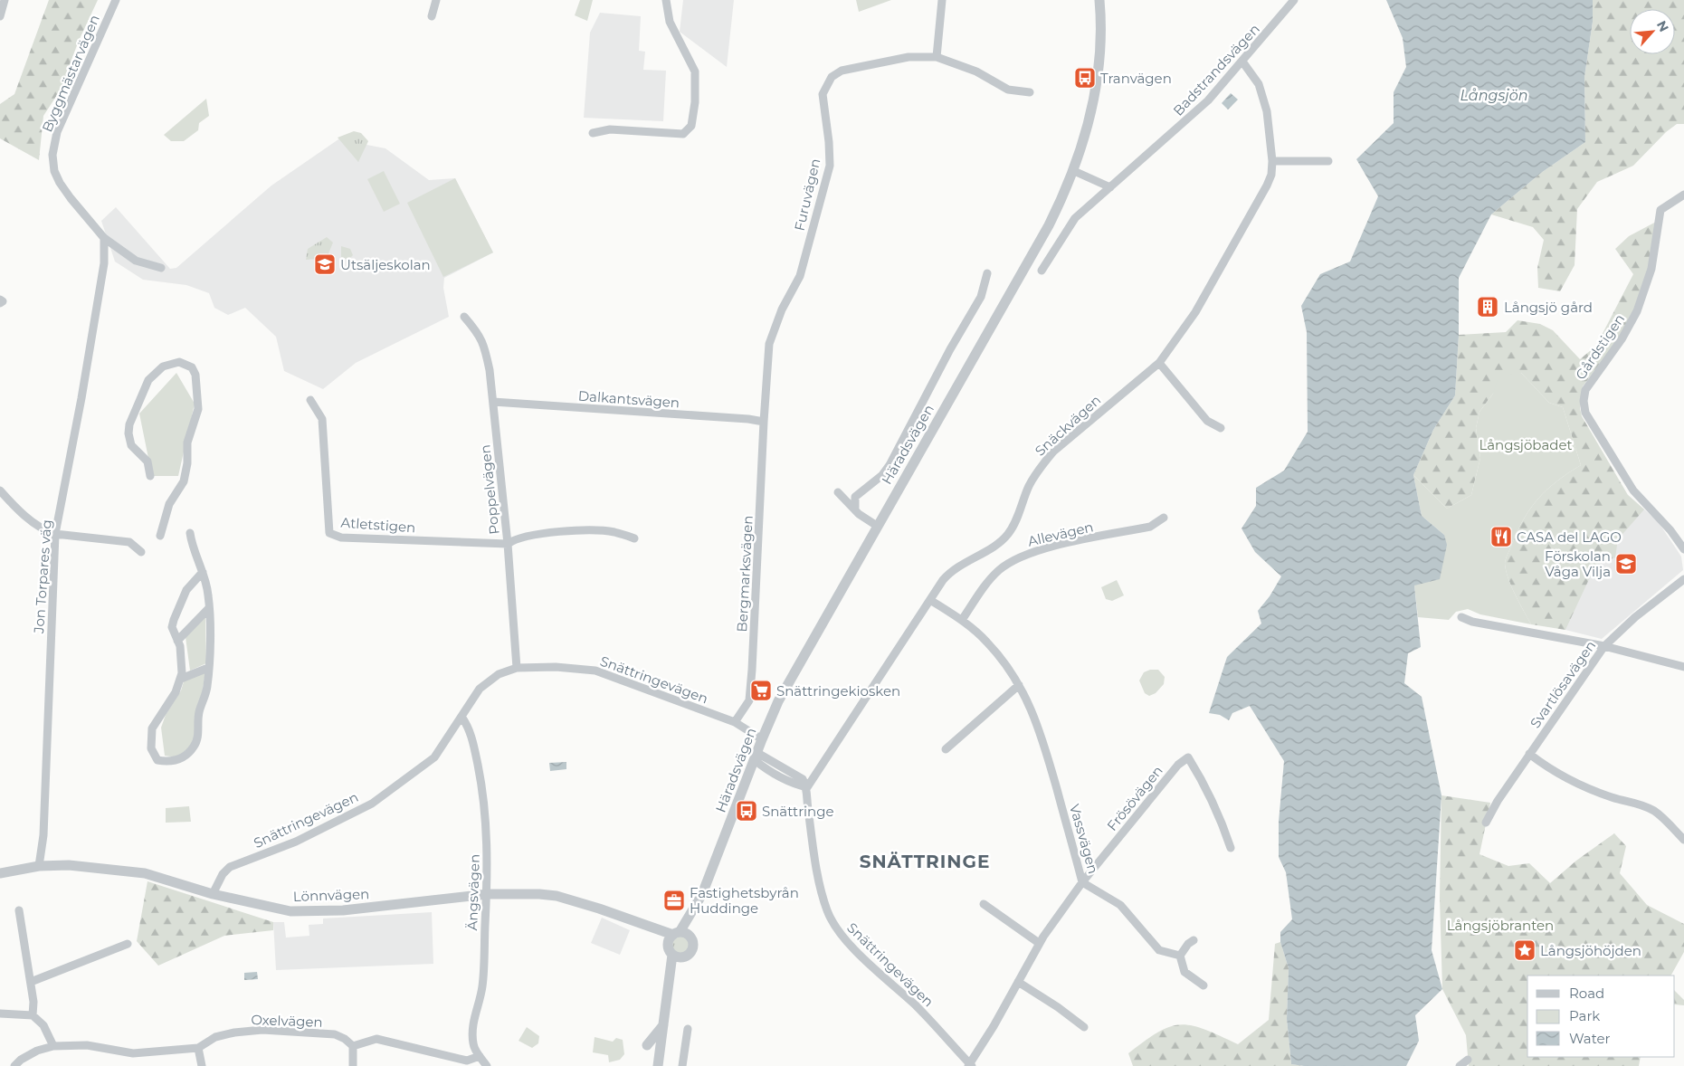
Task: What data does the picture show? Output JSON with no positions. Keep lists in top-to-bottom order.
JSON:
{
  "streets": {
    "street": [
      "Badstrandsvägen",
      "Byggmästarvägen",
      "Furuvägen",
      "Gårdstigen",
      "Dalkantsvägen",
      "Snäckvägen",
      "Häradsvägen",
      "Poppelvägen",
      "Atletstigen",
      "Allevägen",
      "Bergmarksvägen",
      "Jon Torpares väg",
      "Snättringevägen",
      "Svartlösavägen",
      "Frösövägen",
      "Vassvägen",
      "Ängsvägen",
      "Lönnvägen",
      "Oxelvägen"
    ]
  },
  "crossings": [
    ["Badstrandsvägen", "Snäckvägen"],
    ["Byggmästarvägen", "Jon Torpares väg"],
    ["Furuvägen", "Dalkantsvägen"],
    ["Furuvägen", "Bergmarksvägen"],
    ["Dalkantsvägen", "Poppelvägen"],
    ["Dalkantsvägen", "Bergmarksvägen"],
    ["Snäckvägen", "Snättringevägen"],
    ["Snäckvägen", "Vassvägen"],
    ["Häradsvägen", "Snättringevägen"],
    ["Häradsvägen", "Lönnvägen"],
    ["Poppelvägen", "Atletstigen"],
    ["Poppelvägen", "Snättringevägen"],
    ["Allevägen", "Vassvägen"],
    ["Bergmarksvägen", "Snättringevägen"],
    ["Jon Torpares väg", "Lönnvägen"],
    ["Snättringevägen", "Frösövägen"],
    ["Snättringevägen", "Ängsvägen"],
    ["Snättringevägen", "Lönnvägen"],
    ["Frösövägen", "Vassvägen"],
    ["Ängsvägen", "Lönnvägen"]
  ],
  "districts": ["SNÄTTRINGE"],
  "water": ["Långsjön"],
  "parks": ["Långsjöbadet", "Långsjöbranten"],
  "places": {
    "bus stop": ["Tranvägen", "Snättringe"],
    "school or university": ["Utsäljeskolan", "Förskolan Våga Vilja"],
    "building": ["Långsjö gård"],
    "restaurant": ["CASA del LAGO"],
    "supermarket": ["Snättringekiosken"],
    "office": ["Fastighetsbyrån Huddinge"],
    "place": ["Långsjöhöjden"]
  },
  "legend": ["Road", "Park", "Water"],
  "north": "top right"
}
